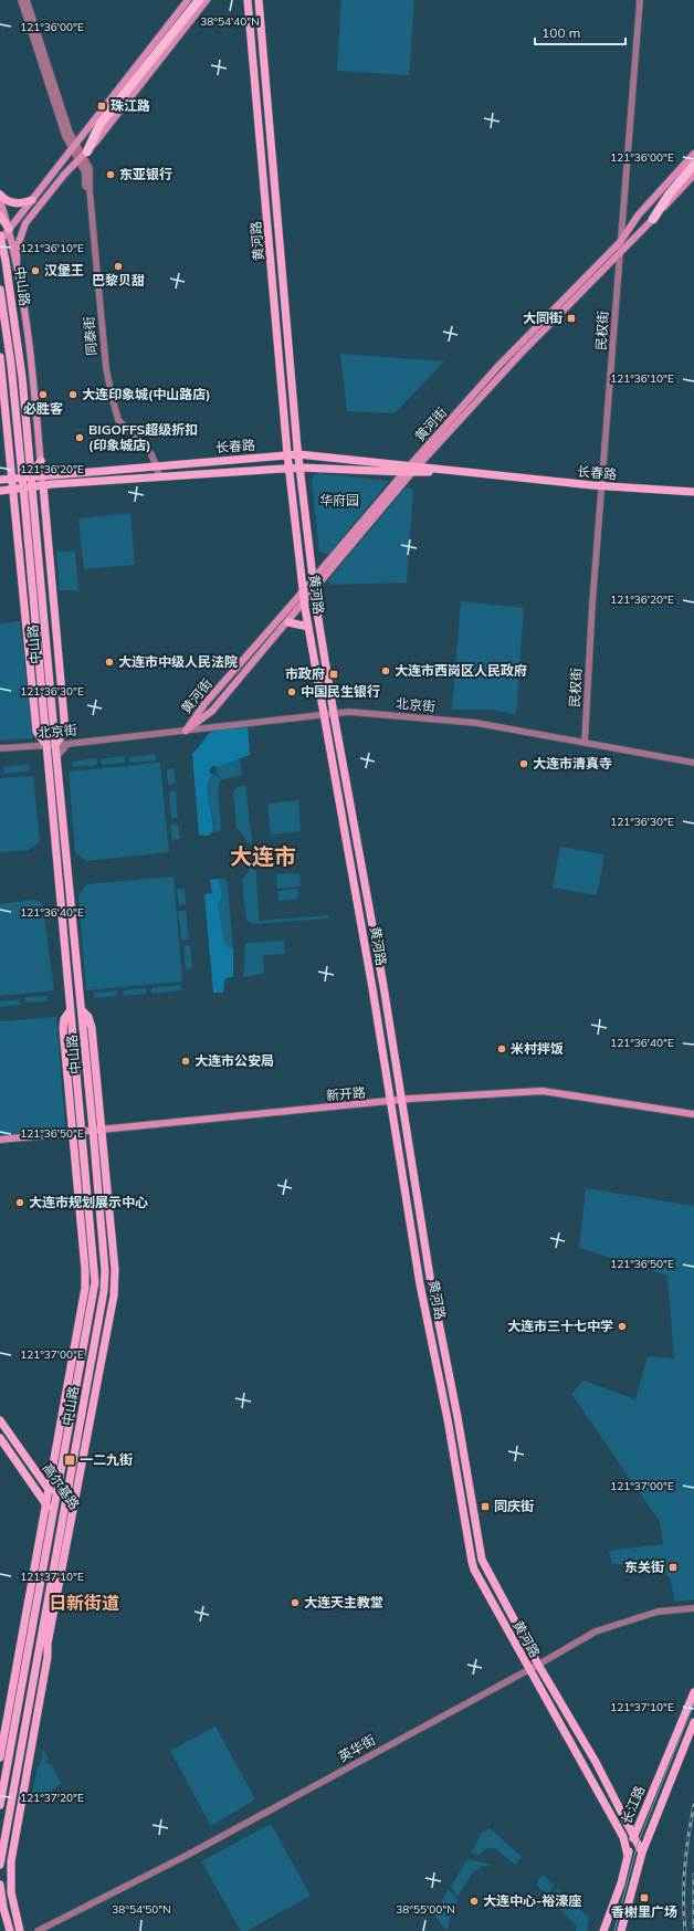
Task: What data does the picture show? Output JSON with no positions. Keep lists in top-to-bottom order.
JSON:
{
  "streets": {
    "main road": [
      "黄河路",
      "中山路",
      "黄河街",
      "长春路",
      "新开路",
      "高尔基路",
      "长江路"
    ],
    "street": [
      "民权街",
      "同泰街",
      "北京街",
      "英华街"
    ]
  },
  "crossings": [
    ["黄河路", "黄河街"],
    ["黄河路", "长春路"],
    ["黄河路", "北京街"],
    ["黄河路", "新开路"],
    ["黄河路", "英华街"],
    ["黄河路", "长江路"],
    ["中山路", "长春路"],
    ["中山路", "北京街"],
    ["中山路", "新开路"],
    ["中山路", "高尔基路"],
    ["民权街", "黄河街"],
    ["民权街", "长春路"],
    ["民权街", "北京街"],
    ["同泰街", "长春路"],
    ["黄河街", "长春路"],
    ["黄河街", "北京街"]
  ],
  "districts": ["大连市", "日新街道"],
  "parks": ["华府园"],
  "places": {
    "transit": [
      "珠江路",
      "大同街",
      "市政府",
      "一二九街",
      "同庆街",
      "东关街",
      "香榭里广场"
    ],
    "other": [
      "东亚银行",
      "巴黎贝甜",
      "汉堡王",
      "必胜客",
      "大连印象城(中山路店)",
      "BIGOFFS超级折扣 (印象城店)",
      "大连市中级人民法院",
      "大连市西岗区人民政府",
      "中国民生银行",
      "大连市清真寺",
      "米村拌饭",
      "大连市公安局",
      "大连市规划展示中心",
      "大连市三十七中学",
      "大连天主教堂",
      "大连中心-裕濠座"
    ]
  },
  "scale_bar": "100 m",
  "coordinates": [
    "38°54'40\"N",
    "121°36'00\"E",
    "121°36'10\"E",
    "121°36'20\"E",
    "121°36'30\"E",
    "121°36'40\"E",
    "121°36'50\"E",
    "121°37'00\"E",
    "121°37'10\"E",
    "121°37'20\"E",
    "38°54'50\"N",
    "38°55'00\"N"
  ]
}
